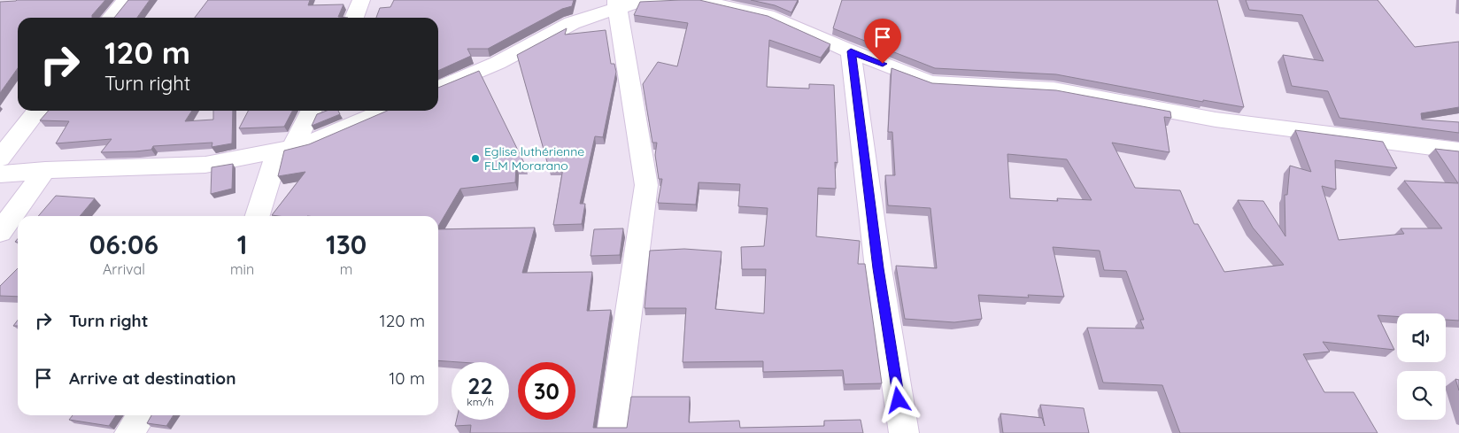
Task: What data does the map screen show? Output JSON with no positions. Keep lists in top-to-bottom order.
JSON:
{
  "places": ["Eglise luthérienne FLM Morarano"],
  "page": {
    "turn": ["120 m", "Turn right"],
    "eta": [
      "06:06",
      "Arrival",
      "1",
      "min",
      "130",
      "m"
    ],
    "list": [
      {
        "name": "Turn right",
        "value": "120 m"
      },
      {
        "name": "Arrive at destination",
        "value": "10 m"
      }
    ],
    "speed": "22 km/h",
    "limit": "30"
  }
}
